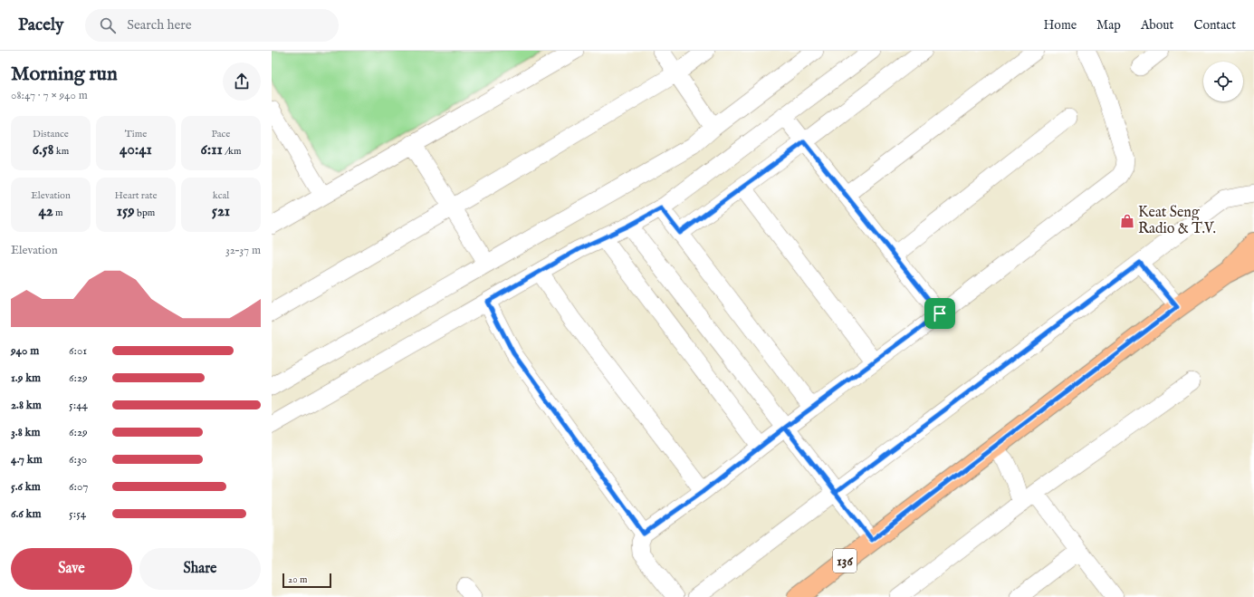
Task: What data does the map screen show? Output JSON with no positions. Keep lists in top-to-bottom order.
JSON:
{
  "streets": {
    "main road": ["136"]
  },
  "places": {
    "shop": ["Keat Seng Radio & T.V."]
  },
  "scale_bar": "20 m",
  "page": {
    "header": "Pacely",
    "search": "Search here",
    "nav": [
      "Home",
      "Map",
      "About",
      "Contact"
    ],
    "heading": ["Morning run", "08:47 · 7 × 940 m"],
    "stats": [
      ["Distance", "6.58 km"],
      ["Time", "40:41"],
      ["Pace", "6:11 /km"],
      ["Elevation", "42 m"],
      ["Heart rate", "159 bpm"],
      ["kcal", "521"]
    ],
    "chart": ["Elevation", "32–37 m"],
    "list": [
      {
        "name": "940 m",
        "note": "6:01"
      },
      {
        "name": "1.9 km",
        "note": "6:29"
      },
      {
        "name": "2.8 km",
        "note": "5:44"
      },
      {
        "name": "3.8 km",
        "note": "6:29"
      },
      {
        "name": "4.7 km",
        "note": "6:30"
      },
      {
        "name": "5.6 km",
        "note": "6:07"
      },
      {
        "name": "6.6 km",
        "note": "5:54"
      }
    ],
    "buttons": ["Save", "Share"],
    "scale": "20 m"
  }
}
